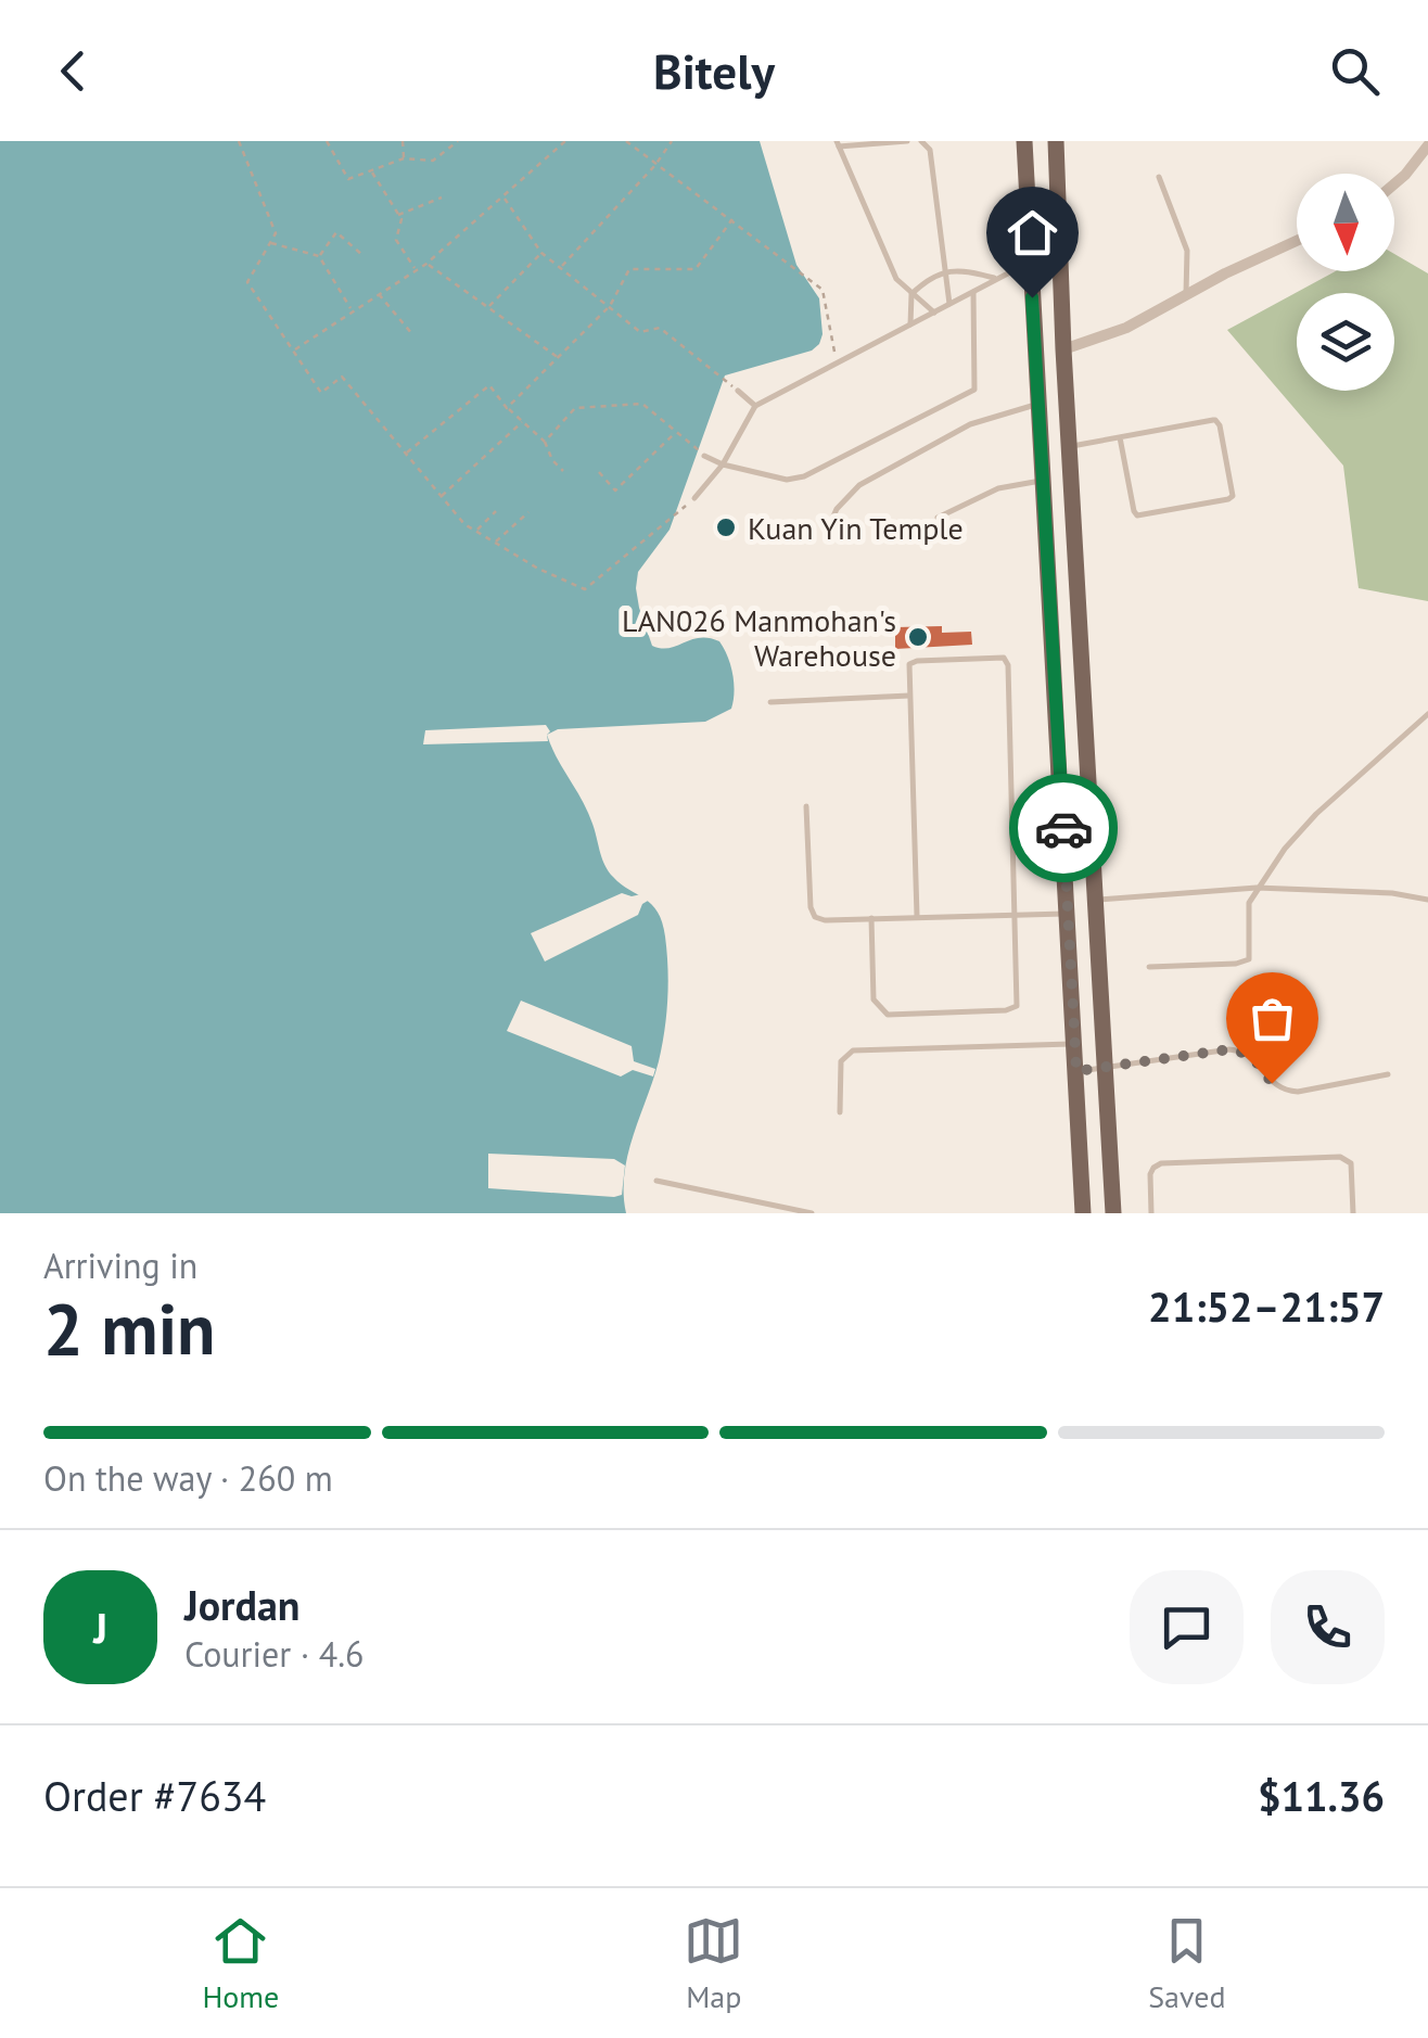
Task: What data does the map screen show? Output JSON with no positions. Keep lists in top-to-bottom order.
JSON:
{
  "places": ["Kuan Yin Temple", "LAN026 Manmohan's Warehouse"],
  "north": "bottom",
  "page": {
    "header": "Bitely",
    "heading": ["2 min", "Arriving in", "21:52–21:57"],
    "panel": [
      "Jordan",
      "Courier · 4.6",
      "Order #7634",
      "$11.36"
    ],
    "bar": "On the way · 260 m",
    "round": "J",
    "tabs": ["Home", "Map", "Saved"]
  }
}
